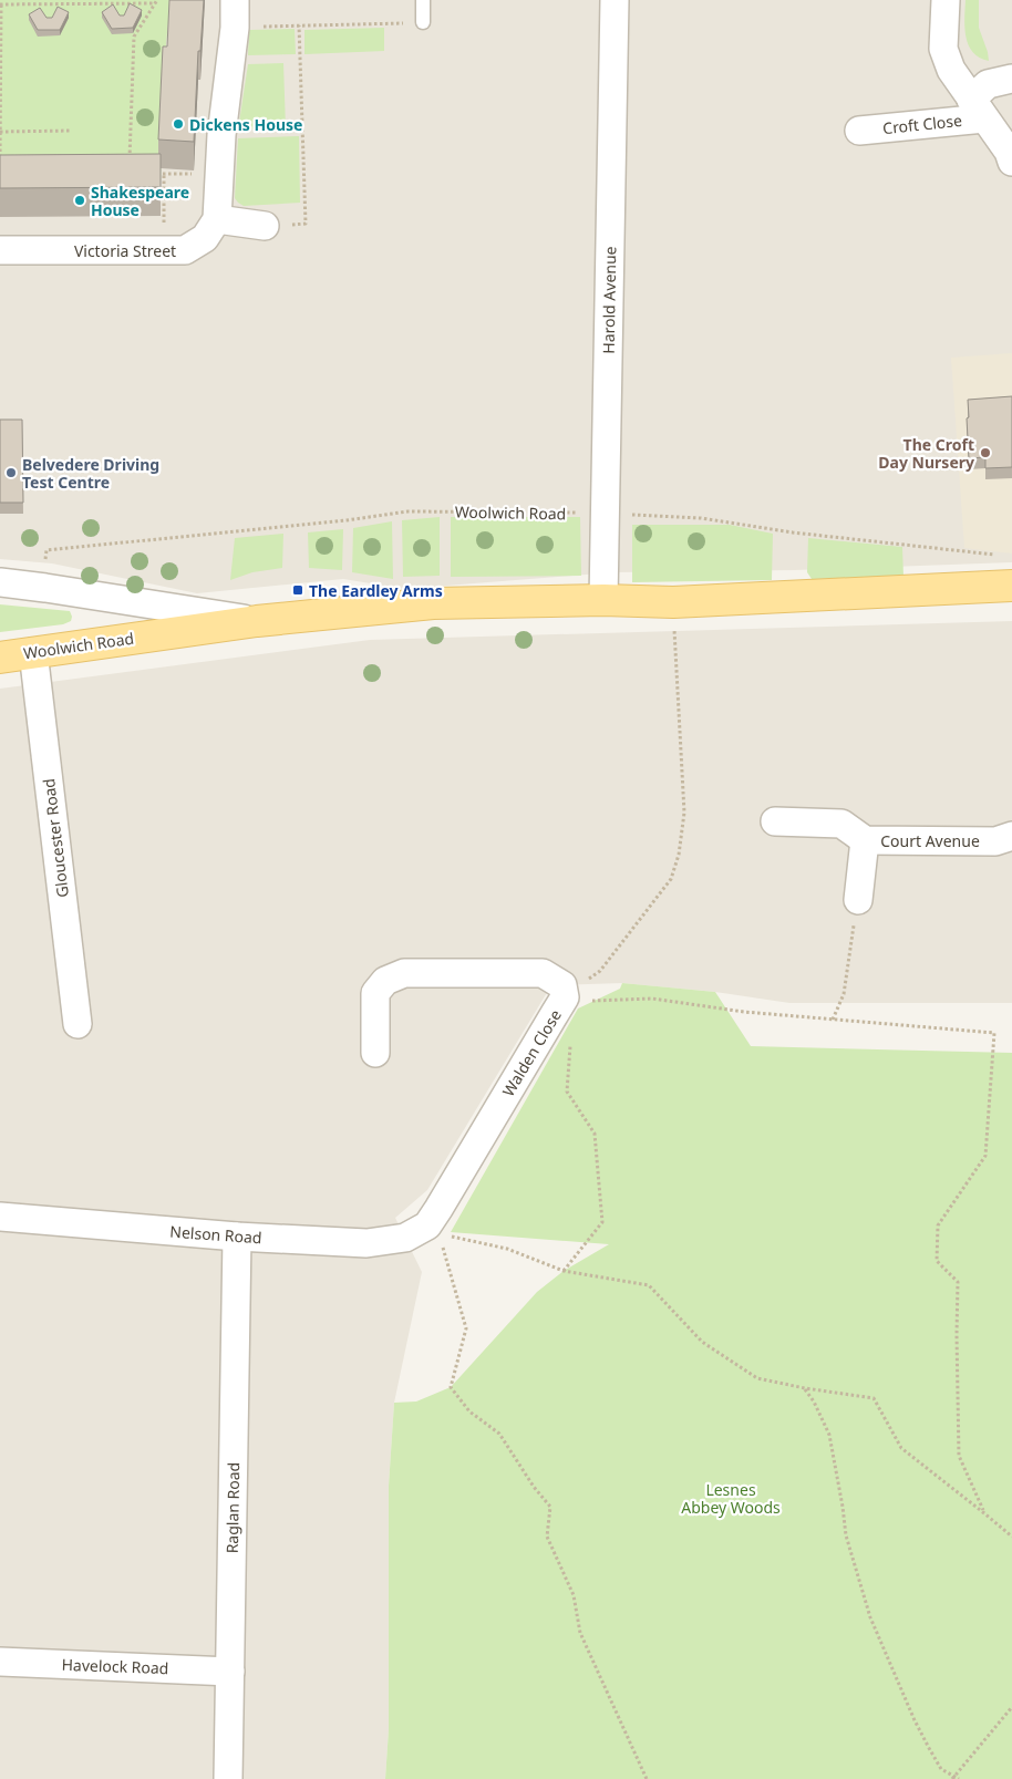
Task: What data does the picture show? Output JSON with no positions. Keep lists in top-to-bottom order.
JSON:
{
  "streets": {
    "main road": ["Woolwich Road"],
    "street": [
      "Croft Close",
      "Victoria Street",
      "Harold Avenue",
      "Gloucester Road",
      "Court Avenue",
      "Walden Close",
      "Nelson Road",
      "Raglan Road",
      "Havelock Road"
    ]
  },
  "crossings": [
    ["Harold Avenue", "Woolwich Road"],
    ["Woolwich Road", "Gloucester Road"],
    ["Walden Close", "Nelson Road"],
    ["Nelson Road", "Raglan Road"],
    ["Raglan Road", "Havelock Road"]
  ],
  "parks": ["Lesnes Abbey Woods"],
  "places": {
    "other": [
      "Dickens House",
      "Shakespeare House",
      "The Croft Day Nursery",
      "Belvedere Driving Test Centre"
    ],
    "transit": ["The Eardley Arms"]
  }
}
